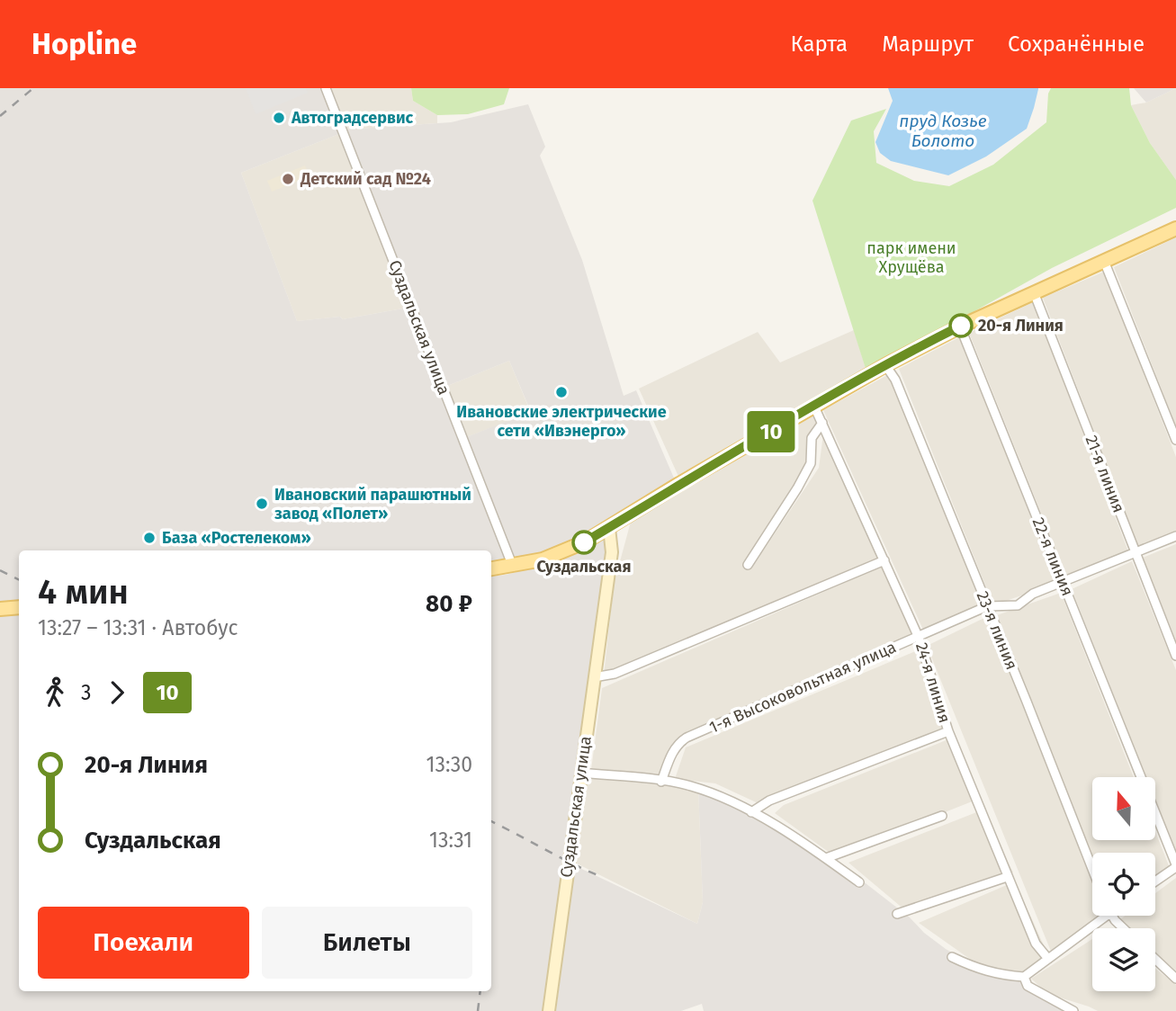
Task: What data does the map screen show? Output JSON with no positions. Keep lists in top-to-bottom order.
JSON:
{
  "streets": {
    "main road": ["Суздальская улица"],
    "street": [
      "21-я линия",
      "22-я линия",
      "23-я линия",
      "24-я линия",
      "1-я Высоковольтная улица"
    ]
  },
  "crossings": [
    ["21-я линия", "1-я Высоковольтная улица"],
    ["22-я линия", "1-я Высоковольтная улица"],
    ["23-я линия", "1-я Высоковольтная улица"],
    ["24-я линия", "1-я Высоковольтная улица"]
  ],
  "water": ["пруд Козье Болото"],
  "parks": ["парк имени Хрущёва"],
  "places": [
    "Автоградсервис",
    "Детский сад №24",
    "20-я Линия",
    "Ивановские электрические сети «Ивэнерго»",
    "Ивановский парашютный завод «Полет»",
    "База «Ростелеком»",
    "Суздальская"
  ],
  "lines": ["bus line 10"],
  "north": "top",
  "page": {
    "header": "Hopline",
    "nav": ["Карта", "Маршрут", "Сохранённые"],
    "on_map": "10",
    "heading": ["4 мин", "13:27 – 13:31 · Автобус", "80 ₽"],
    "legs": ["3", "10"],
    "list": [
      {
        "name": "20-я Линия",
        "value": "13:30"
      },
      {
        "name": "Суздальская",
        "value": "13:31"
      }
    ],
    "buttons": ["Поехали", "Билеты"]
  }
}
